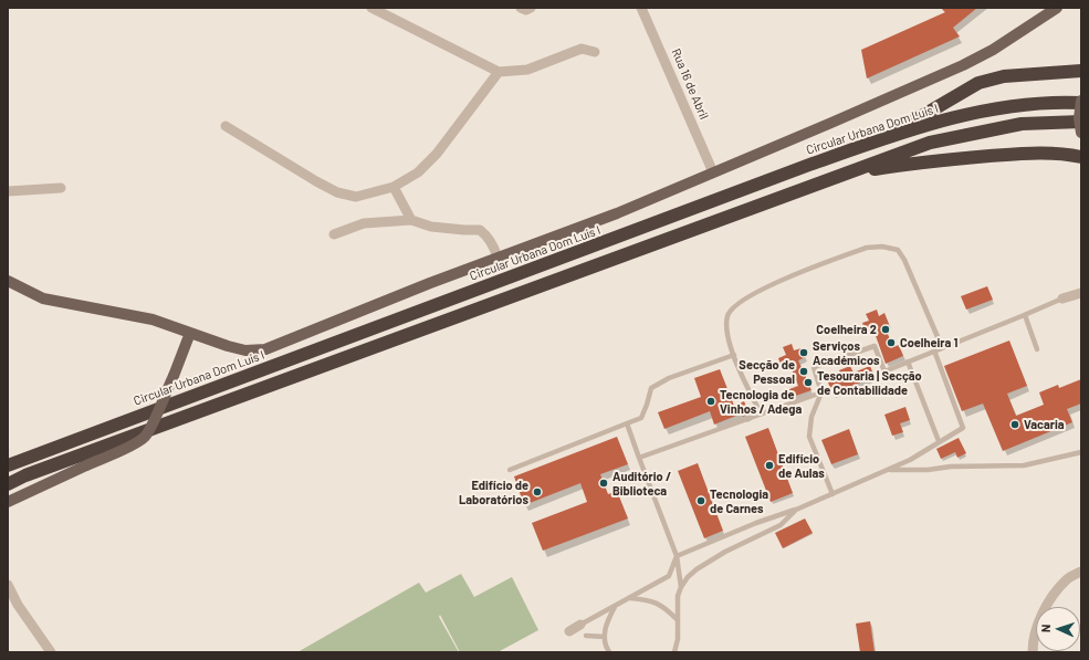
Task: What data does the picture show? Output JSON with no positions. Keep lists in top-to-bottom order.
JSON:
{
  "streets": {
    "highway": ["Circular Urbana Dom Luís I"],
    "street": ["Rua 16 de Abril"]
  },
  "places": [
    "Coelheira 2",
    "Coelheira 1",
    "Serviços Académicos",
    "Secção de Pessoal",
    "Tesouraria | Secção de Contabilidade",
    "Tecnologia de Vinhos / Adega",
    "Vacaria",
    "Edifício de Aulas",
    "Auditório / Biblioteca",
    "Edifício de Laboratórios",
    "Tecnologia de Carnes"
  ],
  "north": "left"
}
